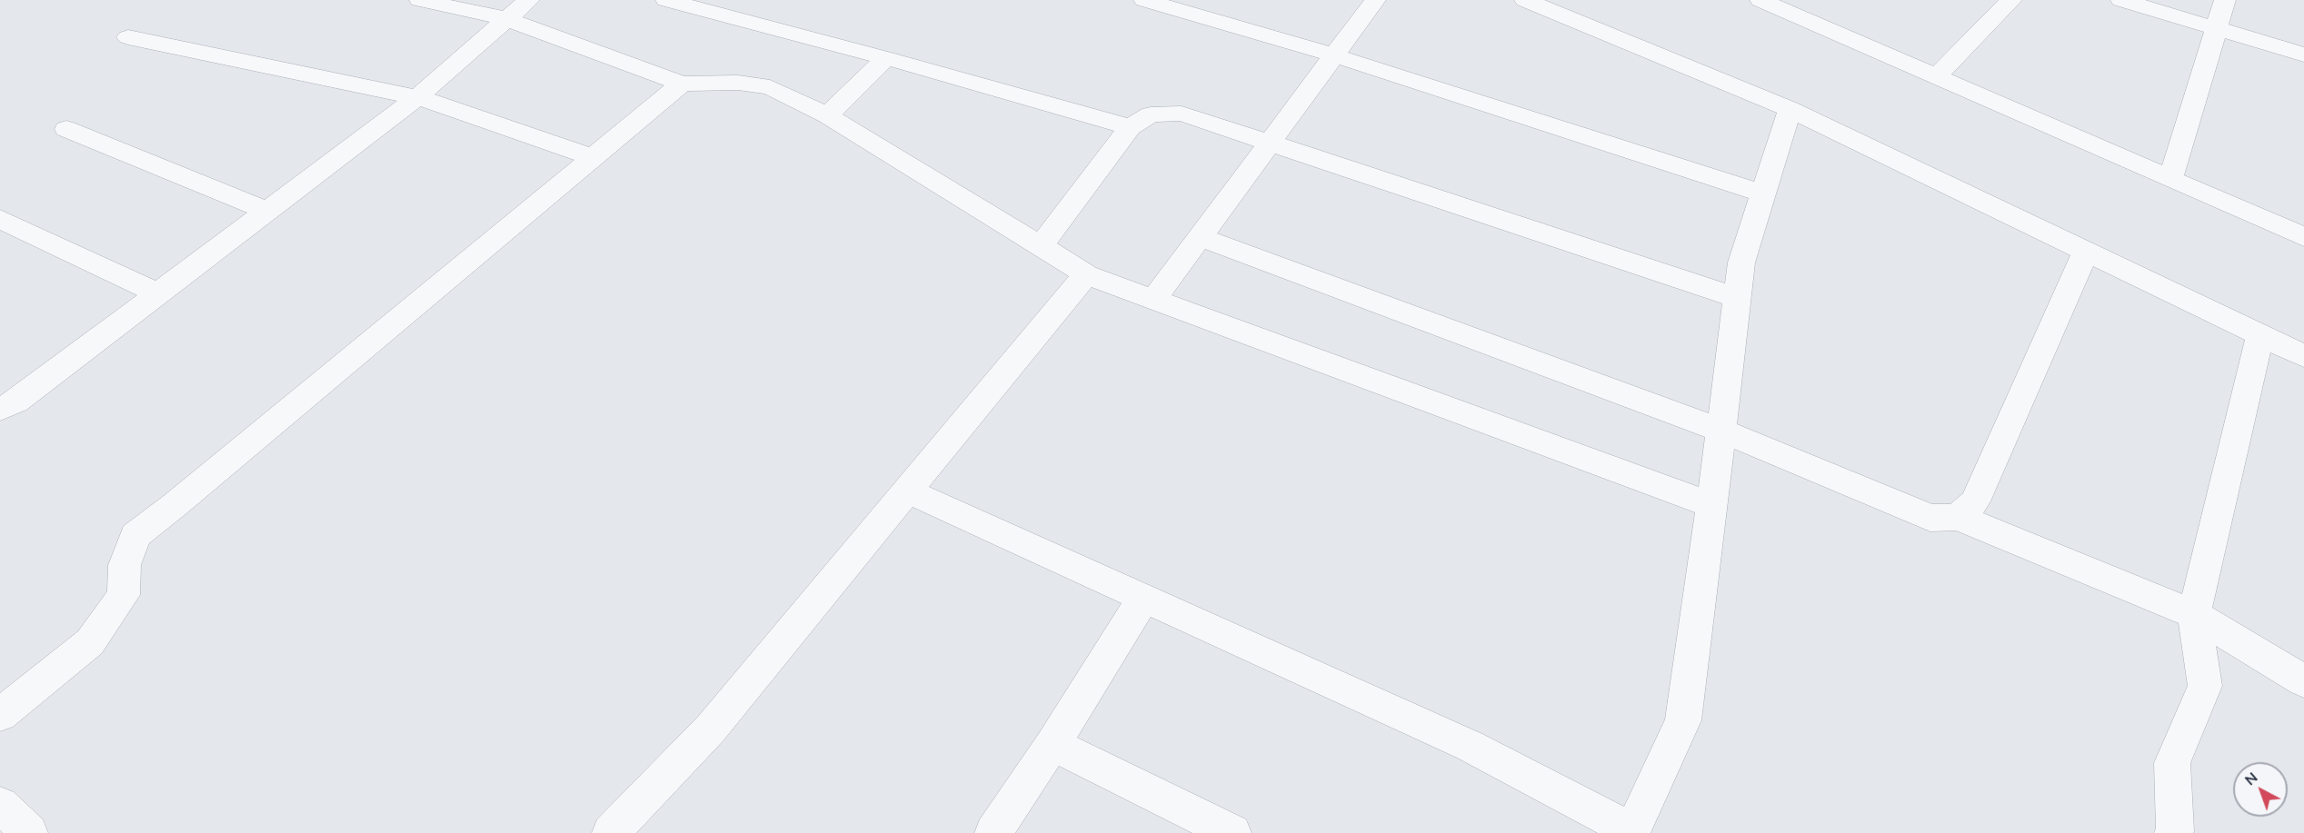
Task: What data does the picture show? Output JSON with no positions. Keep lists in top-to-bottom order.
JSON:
{
  "north": "top left"
}
